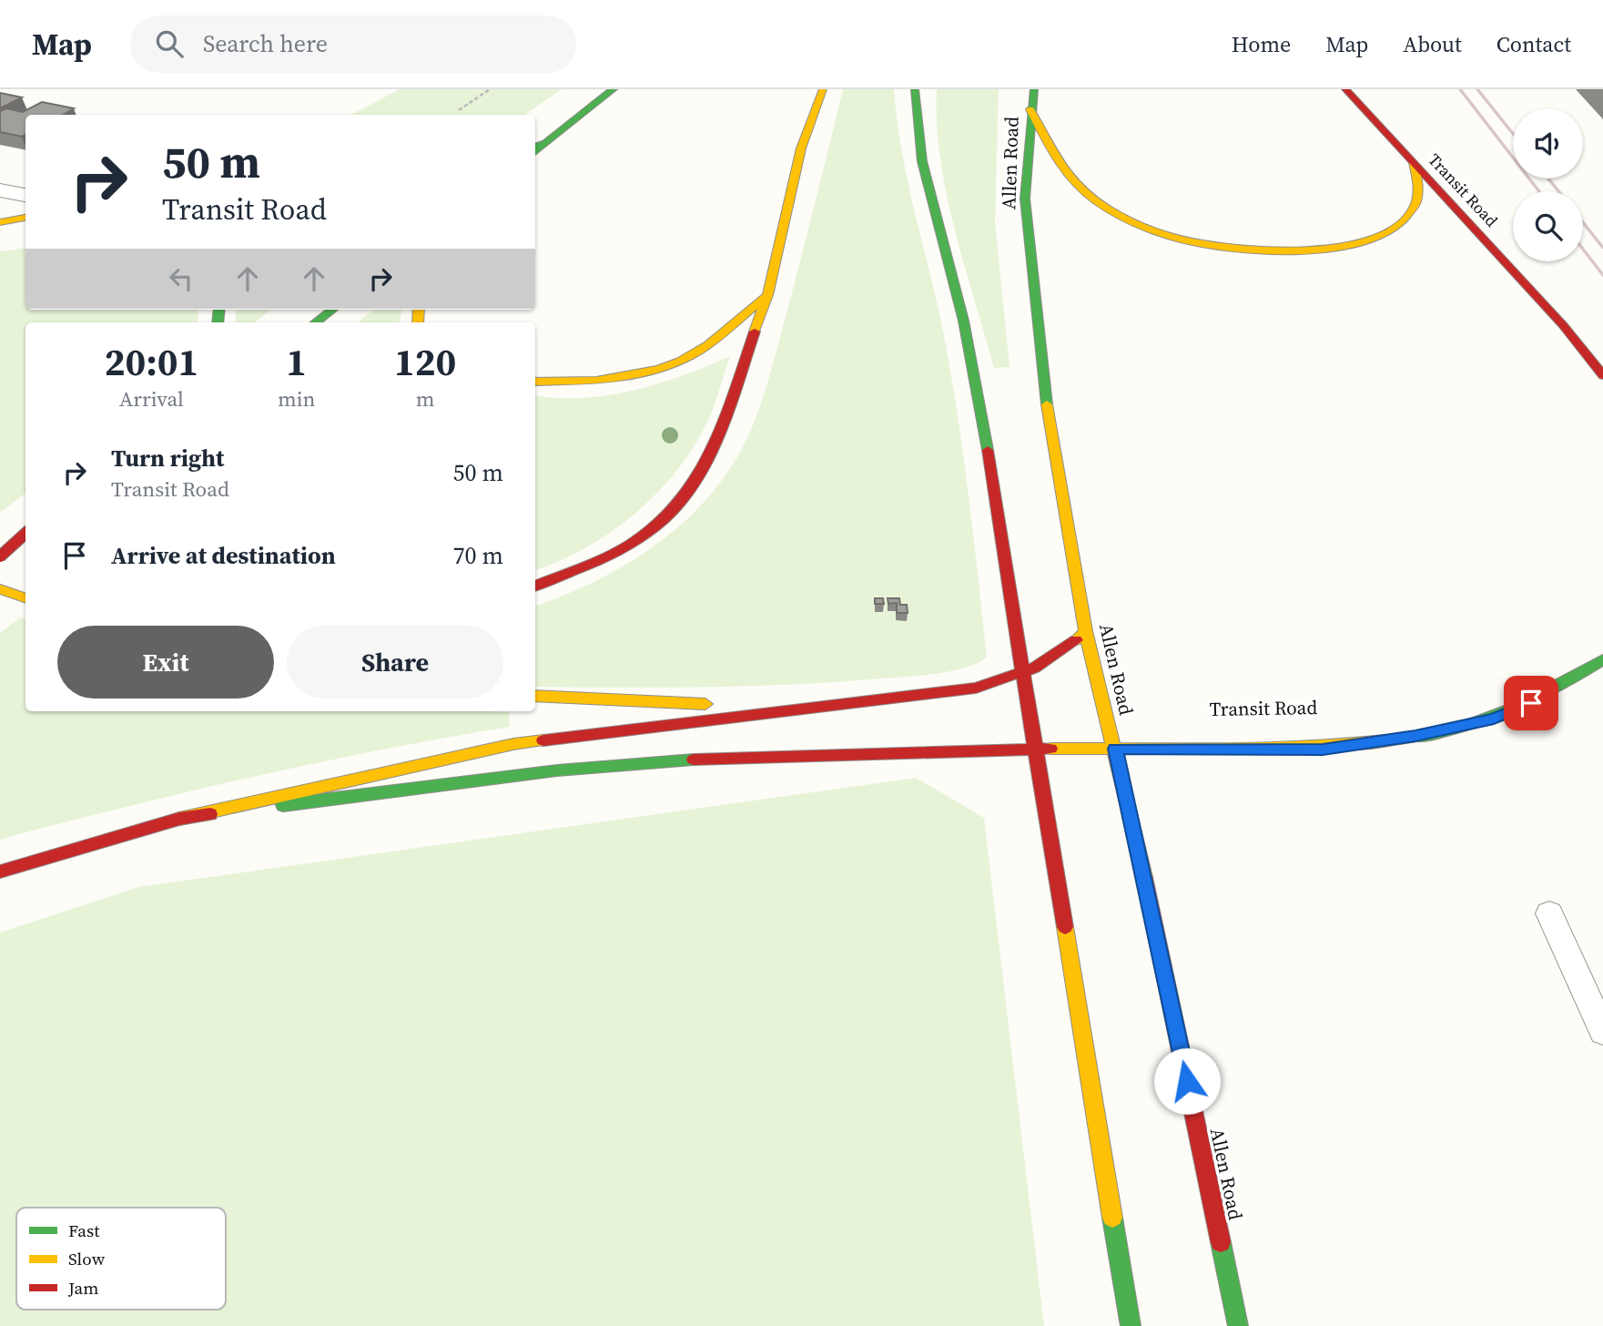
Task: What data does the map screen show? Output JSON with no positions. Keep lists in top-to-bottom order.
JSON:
{
  "streets": {
    "main road": ["Allen Road", "Transit Road"]
  },
  "legend": ["Fast", "Slow", "Jam"],
  "page": {
    "header": "Map",
    "search": "Search here",
    "nav": [
      "Home",
      "Map",
      "About",
      "Contact"
    ],
    "turn": ["50 m", "Transit Road"],
    "eta": [
      "20:01",
      "Arrival",
      "1",
      "min",
      "120",
      "m"
    ],
    "list": [
      {
        "name": "Turn right",
        "note": "Transit Road",
        "value": "50 m"
      },
      {
        "name": "Arrive at destination",
        "value": "70 m"
      }
    ],
    "buttons": ["Exit", "Share"]
  }
}
